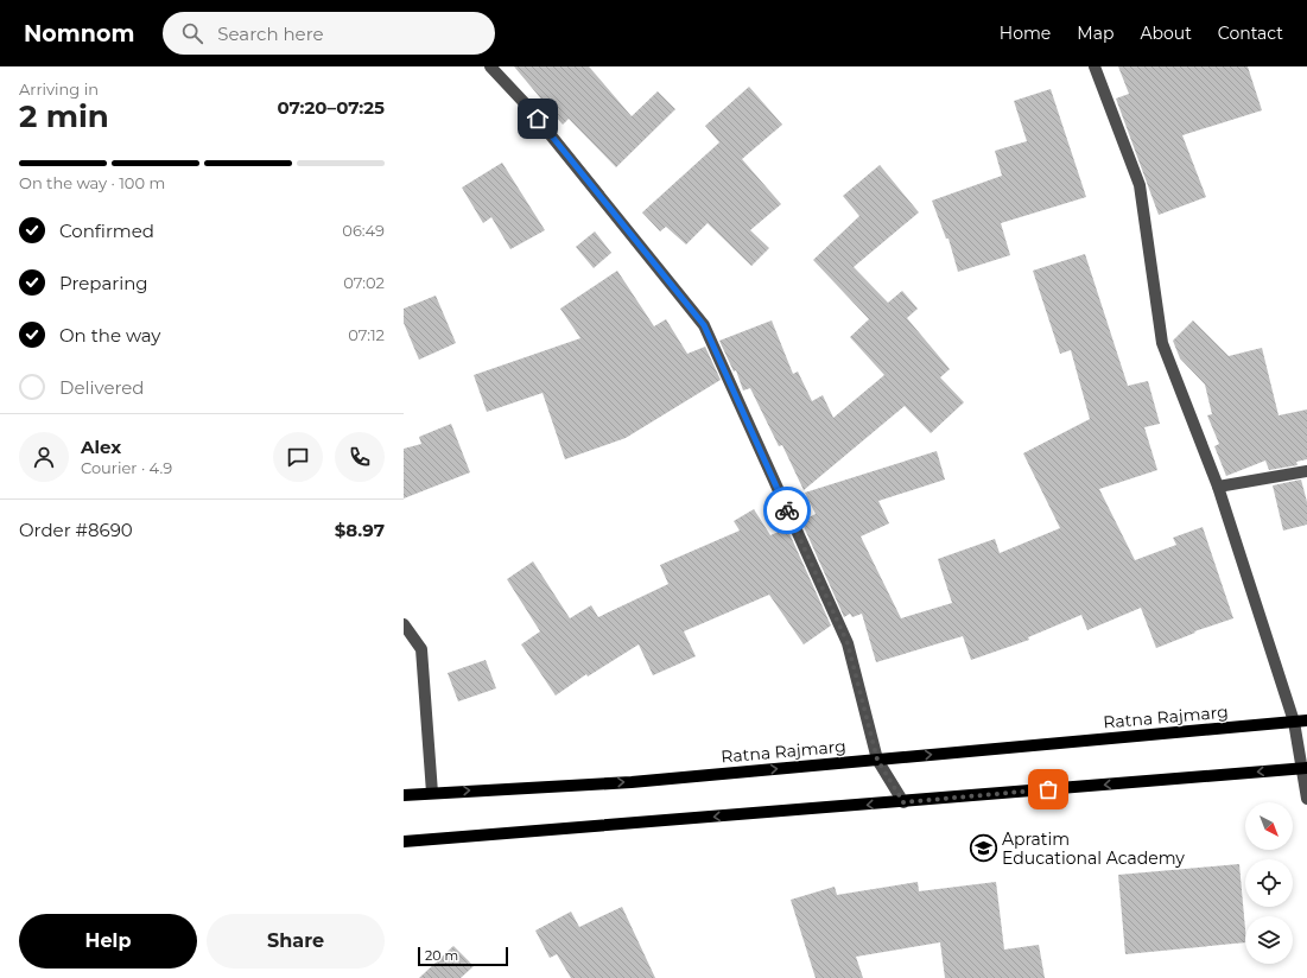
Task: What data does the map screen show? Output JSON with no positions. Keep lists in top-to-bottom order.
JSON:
{
  "streets": {
    "main road": ["Ratna Rajmarg"]
  },
  "places": {
    "school or university": ["Apratim Educational Academy"]
  },
  "scale_bar": "20 m",
  "north": "bottom right",
  "page": {
    "header": "Nomnom",
    "search": "Search here",
    "nav": [
      "Home",
      "Map",
      "About",
      "Contact"
    ],
    "heading": ["2 min", "Arriving in", "07:20–07:25"],
    "panel": [
      "Alex",
      "Courier · 4.9",
      "Order #8690",
      "$8.97"
    ],
    "bar": "On the way · 100 m",
    "list": [
      ["Confirmed", "06:49"],
      ["Preparing", "07:02"],
      ["On the way", "07:12"],
      "Delivered"
    ],
    "buttons": ["Help", "Share"],
    "scale": "20 m"
  }
}
